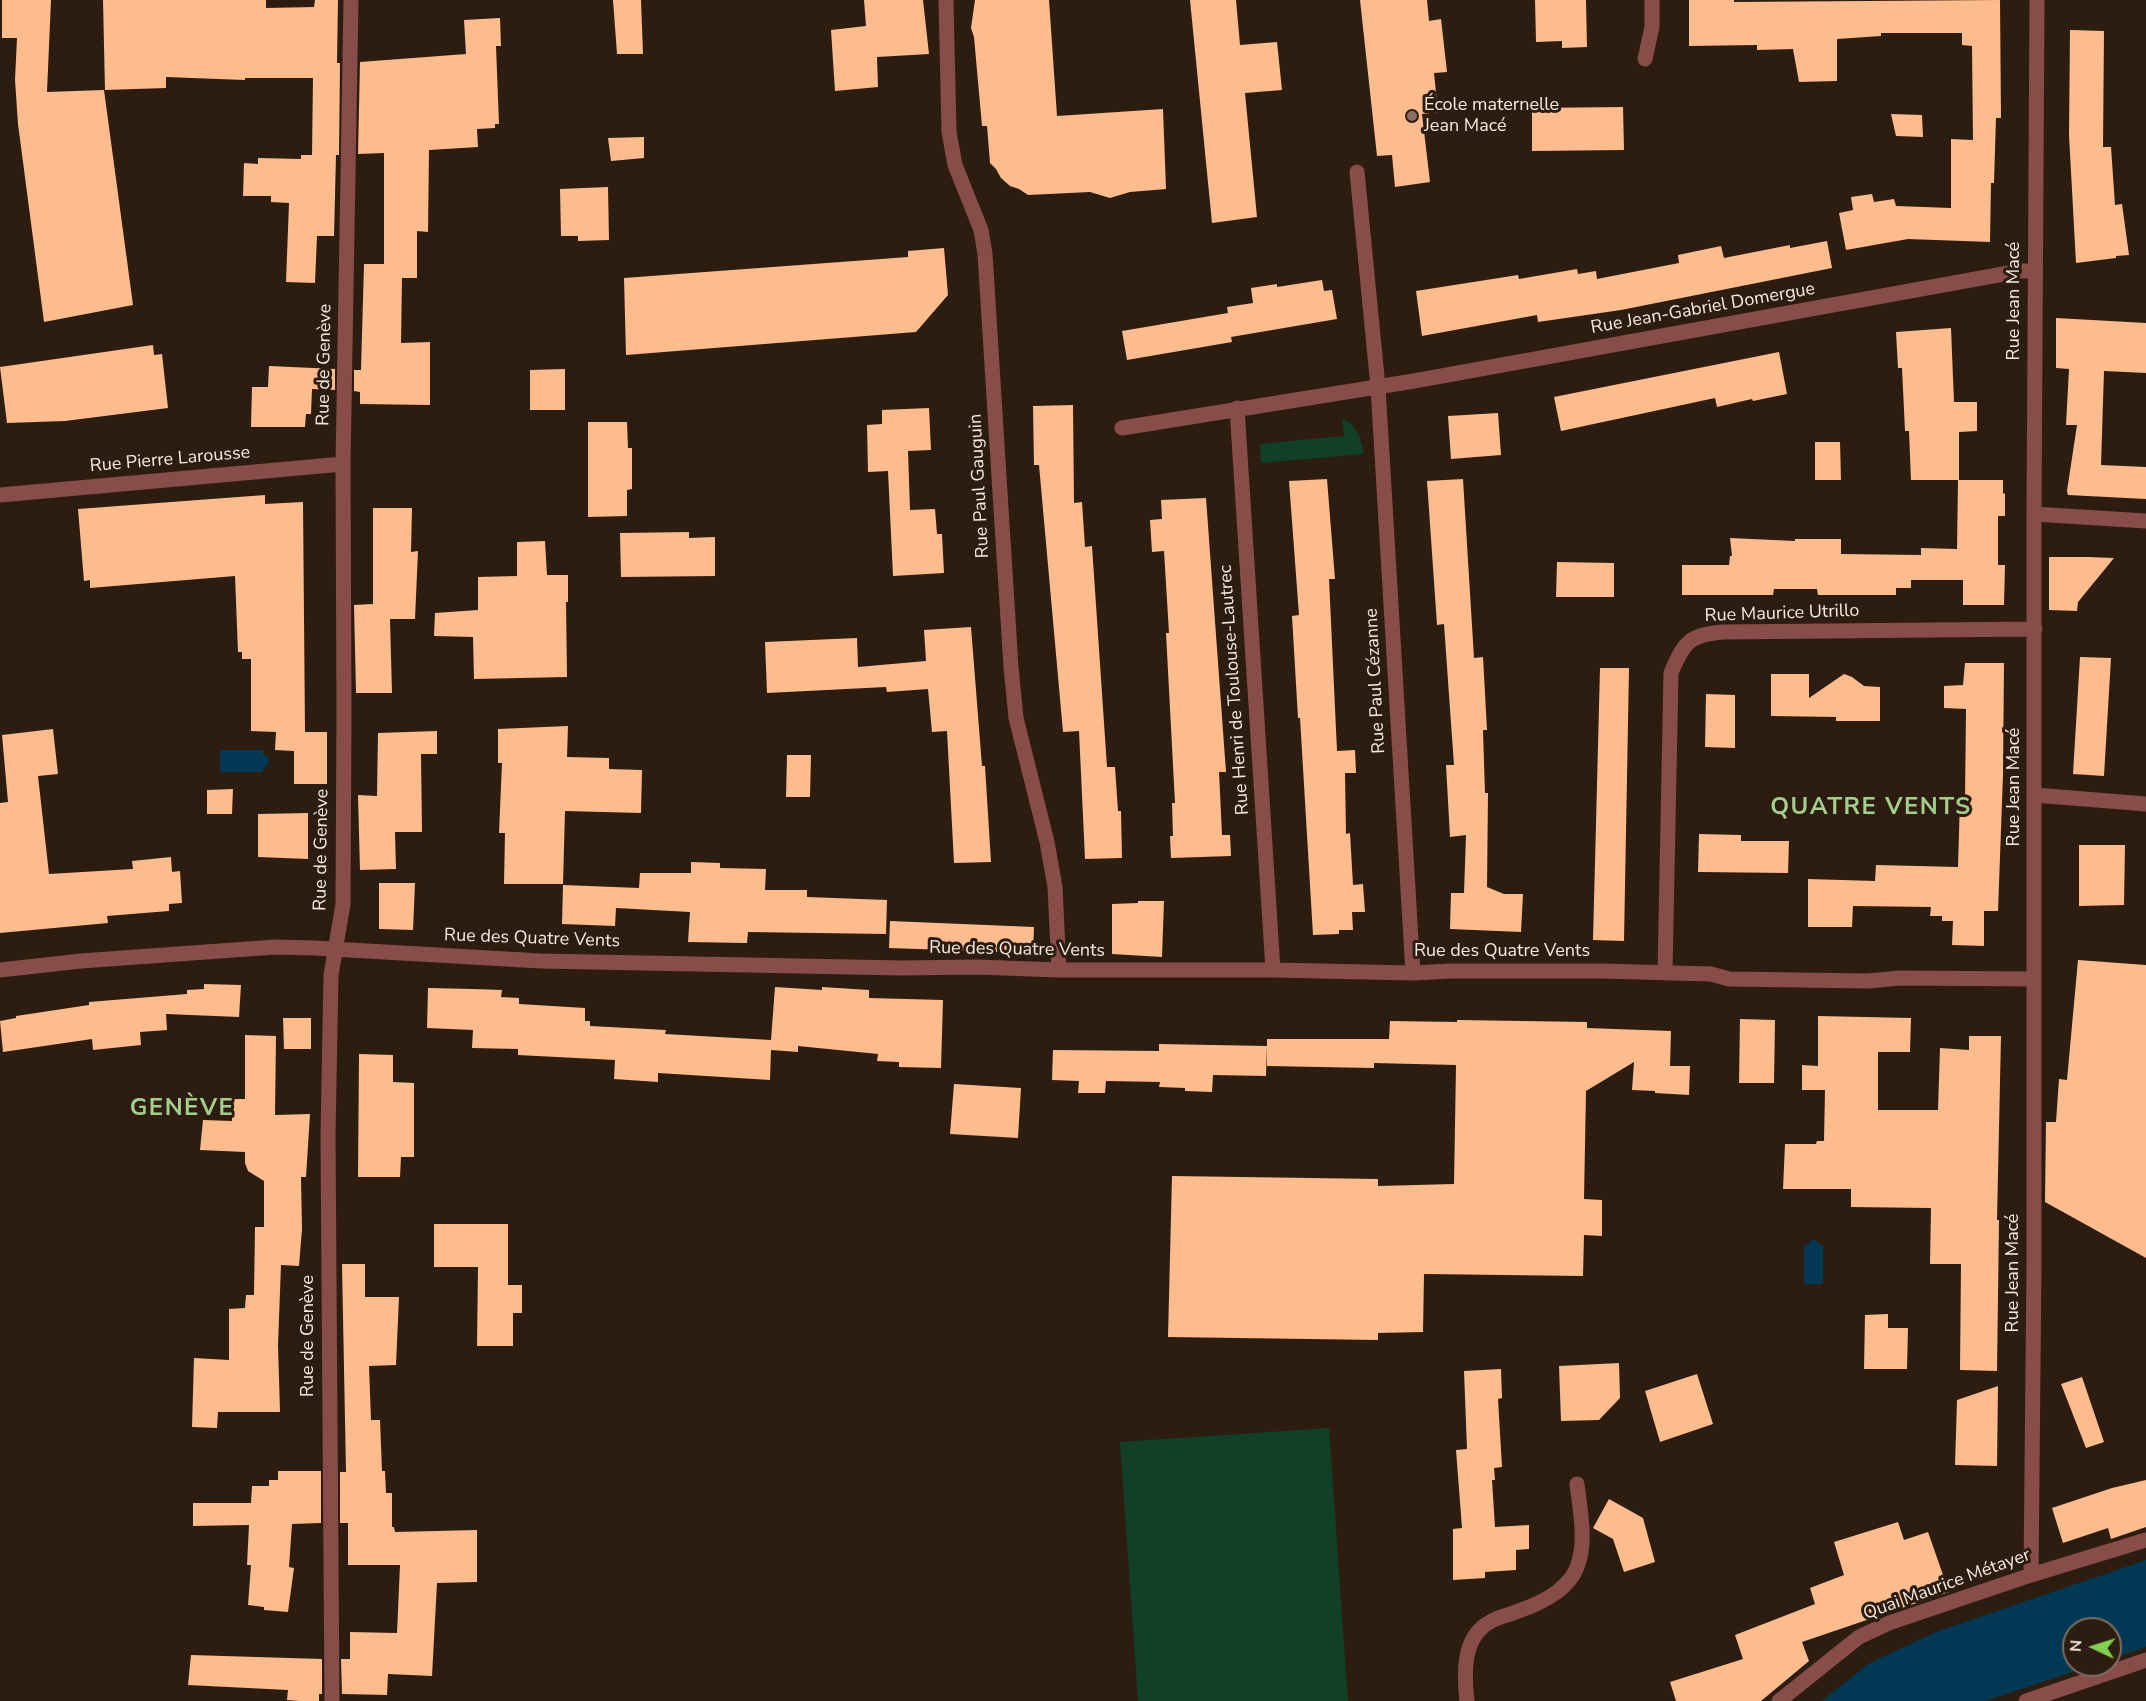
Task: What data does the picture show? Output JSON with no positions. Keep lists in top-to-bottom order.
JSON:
{
  "streets": {
    "street": [
      "Rue Jean Macé",
      "Rue Jean-Gabriel Domergue",
      "Rue de Genève",
      "Rue Pierre Larousse",
      "Rue Paul Gauguin",
      "Rue Maurice Utrillo",
      "Rue Paul Cézanne",
      "Rue Henri de Toulouse-Lautrec",
      "Rue des Quatre Vents",
      "Quai Maurice Métayer"
    ]
  },
  "crossings": [
    ["Rue Jean Macé", "Rue Jean-Gabriel Domergue"],
    ["Rue Jean Macé", "Rue Maurice Utrillo"],
    ["Rue Jean Macé", "Rue des Quatre Vents"],
    ["Rue Jean Macé", "Quai Maurice Métayer"],
    ["Rue Jean-Gabriel Domergue", "Rue Paul Cézanne"],
    ["Rue Jean-Gabriel Domergue", "Rue Henri de Toulouse-Lautrec"],
    ["Rue de Genève", "Rue Pierre Larousse"],
    ["Rue de Genève", "Rue des Quatre Vents"],
    ["Rue Paul Gauguin", "Rue des Quatre Vents"],
    ["Rue Maurice Utrillo", "Rue des Quatre Vents"],
    ["Rue Paul Cézanne", "Rue des Quatre Vents"],
    ["Rue Henri de Toulouse-Lautrec", "Rue des Quatre Vents"]
  ],
  "districts": ["QUATRE VENTS", "GENÈVE"],
  "places": ["École maternelle Jean Macé"],
  "north": "left"
}
